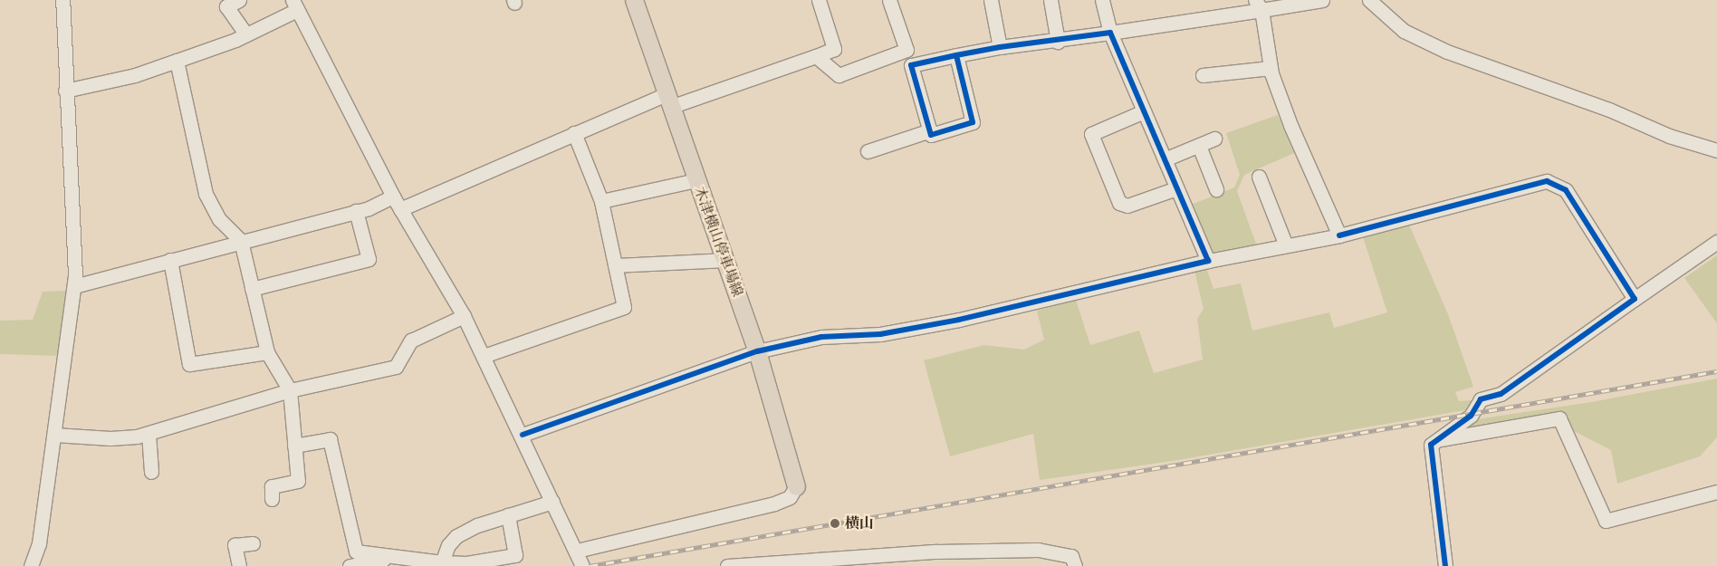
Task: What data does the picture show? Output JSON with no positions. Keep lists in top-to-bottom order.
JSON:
{
  "streets": {
    "main road": ["木津横山停車場線"]
  },
  "places": ["横山"]
}
